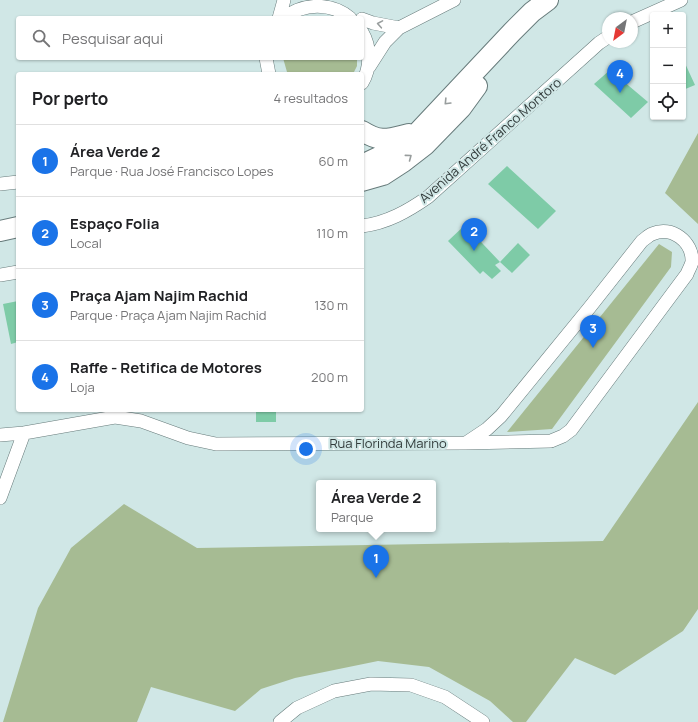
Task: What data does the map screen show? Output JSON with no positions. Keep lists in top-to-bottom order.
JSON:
{
  "streets": {
    "street": ["Avenida André Franco Montoro", "Rua Florinda Marino"]
  },
  "north": "bottom left",
  "page": {
    "map_buttons": ["+", "−"],
    "search": "Pesquisar aqui",
    "pins": [
      "4",
      "2",
      "3",
      "1"
    ],
    "heading": ["Por perto", "4 resultados"],
    "list": [
      {
        "mark": "1",
        "name": "Área Verde 2",
        "note": "Parque · Rua José Francisco Lopes",
        "value": "60 m"
      },
      {
        "mark": "2",
        "name": "Espaço Folia",
        "note": "Local",
        "value": "110 m"
      },
      {
        "mark": "3",
        "name": "Praça Ajam Najim Rachid",
        "note": "Parque · Praça Ajam Najim Rachid",
        "value": "130 m"
      },
      {
        "mark": "4",
        "name": "Raffe - Retifica de Motores",
        "note": "Loja",
        "value": "200 m"
      }
    ],
    "popup": ["Área Verde 2", "Parque"]
  }
}
